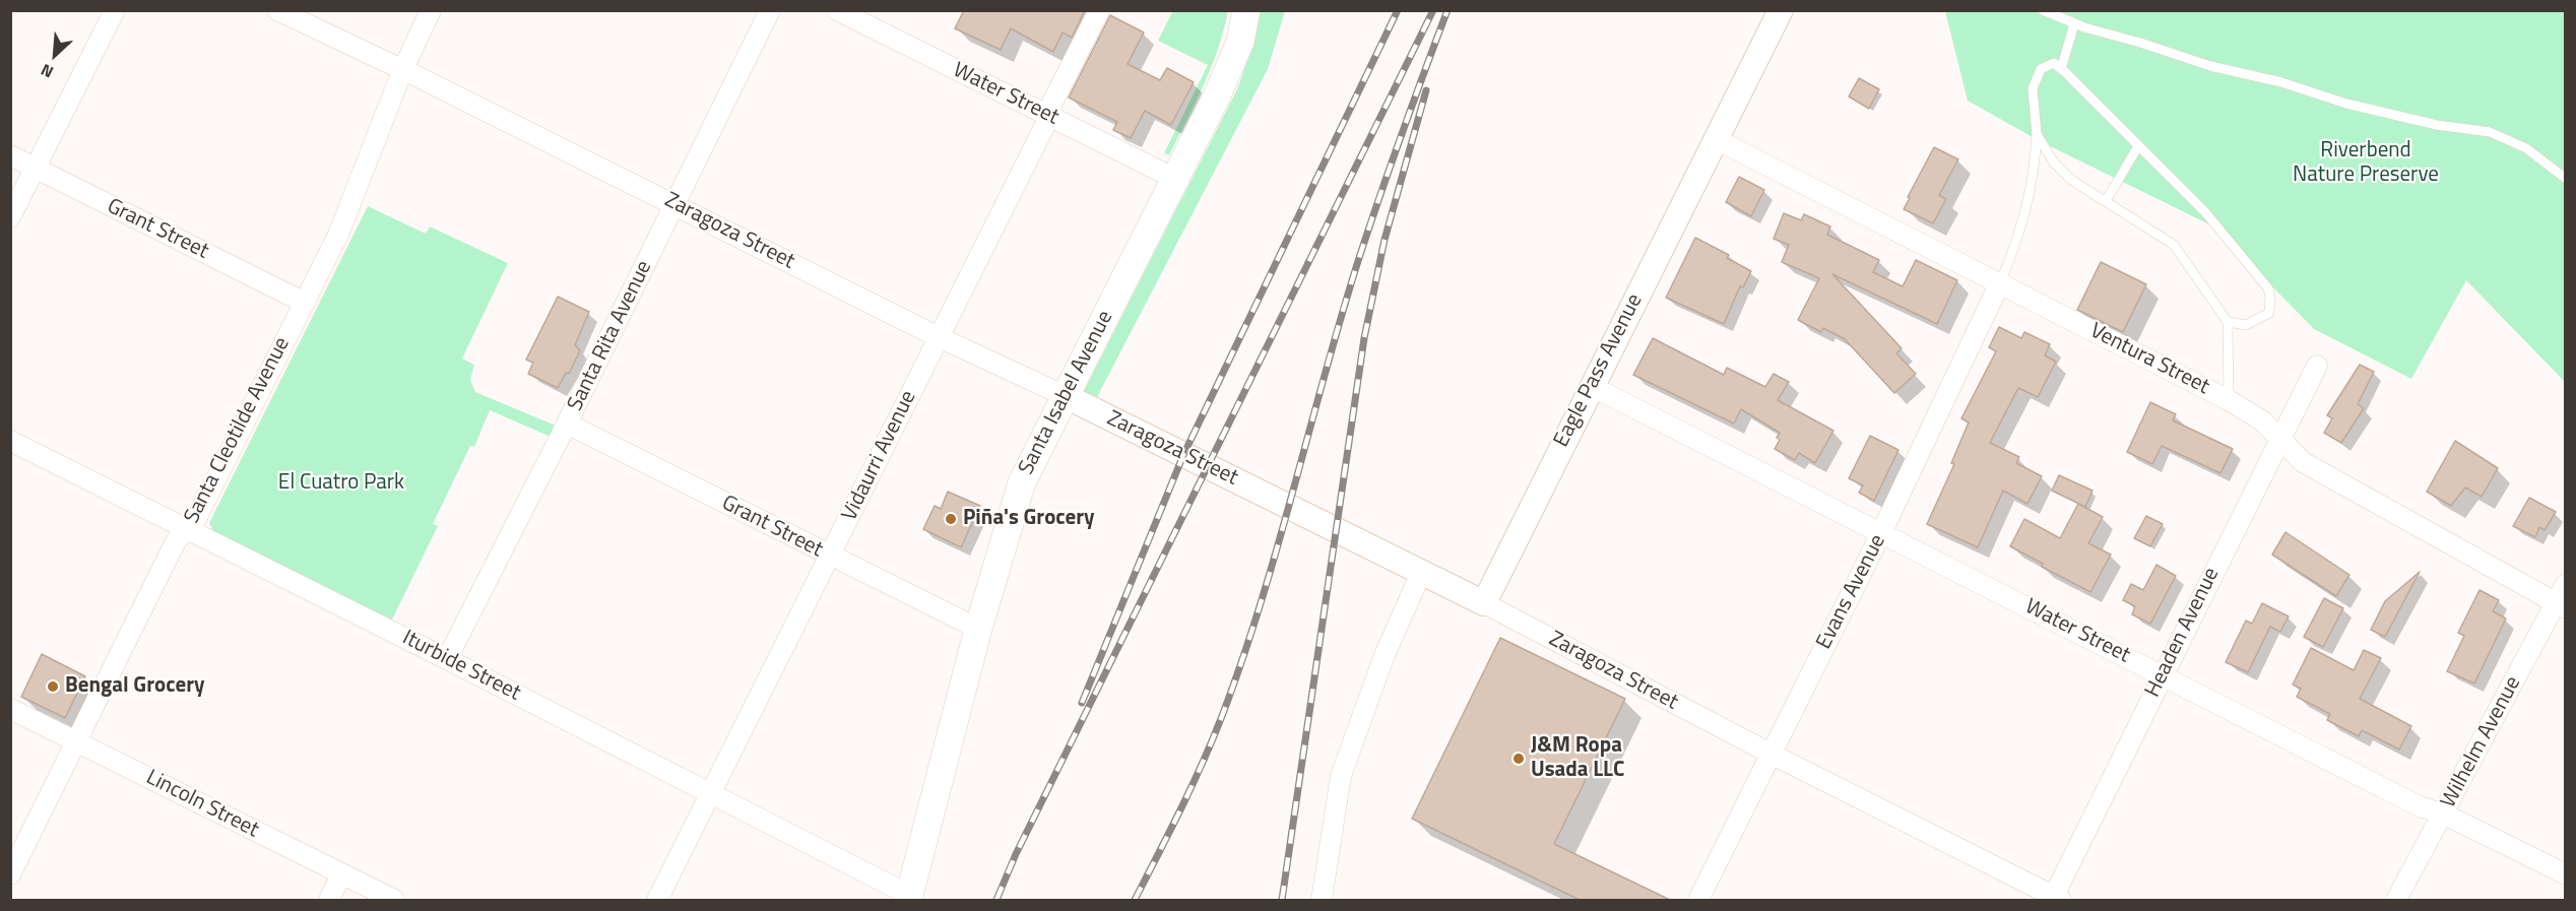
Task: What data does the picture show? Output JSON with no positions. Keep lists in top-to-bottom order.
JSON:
{
  "streets": {
    "main road": ["Santa Isabel Avenue"],
    "street": [
      "Water Street",
      "Grant Street",
      "Zaragoza Street",
      "Santa Rita Avenue",
      "Ventura Street",
      "Eagle Pass Avenue",
      "Santa Cleotilde Avenue",
      "Vidaurri Avenue",
      "Evans Avenue",
      "Headen Avenue",
      "Iturbide Street",
      "Wilhelm Avenue",
      "Lincoln Street"
    ]
  },
  "crossings": [
    ["Water Street", "Eagle Pass Avenue"],
    ["Water Street", "Santa Isabel Avenue"],
    ["Water Street", "Vidaurri Avenue"],
    ["Water Street", "Evans Avenue"],
    ["Water Street", "Headen Avenue"],
    ["Water Street", "Wilhelm Avenue"],
    ["Grant Street", "Santa Rita Avenue"],
    ["Grant Street", "Santa Isabel Avenue"],
    ["Grant Street", "Santa Cleotilde Avenue"],
    ["Grant Street", "Vidaurri Avenue"],
    ["Zaragoza Street", "Santa Rita Avenue"],
    ["Zaragoza Street", "Eagle Pass Avenue"],
    ["Zaragoza Street", "Santa Isabel Avenue"],
    ["Zaragoza Street", "Santa Cleotilde Avenue"],
    ["Zaragoza Street", "Vidaurri Avenue"],
    ["Zaragoza Street", "Evans Avenue"],
    ["Zaragoza Street", "Headen Avenue"],
    ["Santa Rita Avenue", "Iturbide Street"],
    ["Ventura Street", "Eagle Pass Avenue"],
    ["Ventura Street", "Evans Avenue"],
    ["Ventura Street", "Headen Avenue"],
    ["Ventura Street", "Wilhelm Avenue"],
    ["Santa Isabel Avenue", "Iturbide Street"],
    ["Santa Cleotilde Avenue", "Iturbide Street"],
    ["Santa Cleotilde Avenue", "Lincoln Street"],
    ["Vidaurri Avenue", "Iturbide Street"]
  ],
  "parks": ["Riverbend Nature Preserve", "El Cuatro Park"],
  "places": ["Piña's Grocery", "Bengal Grocery", "J&M Ropa Usada LLC"],
  "north": "bottom left"
}
